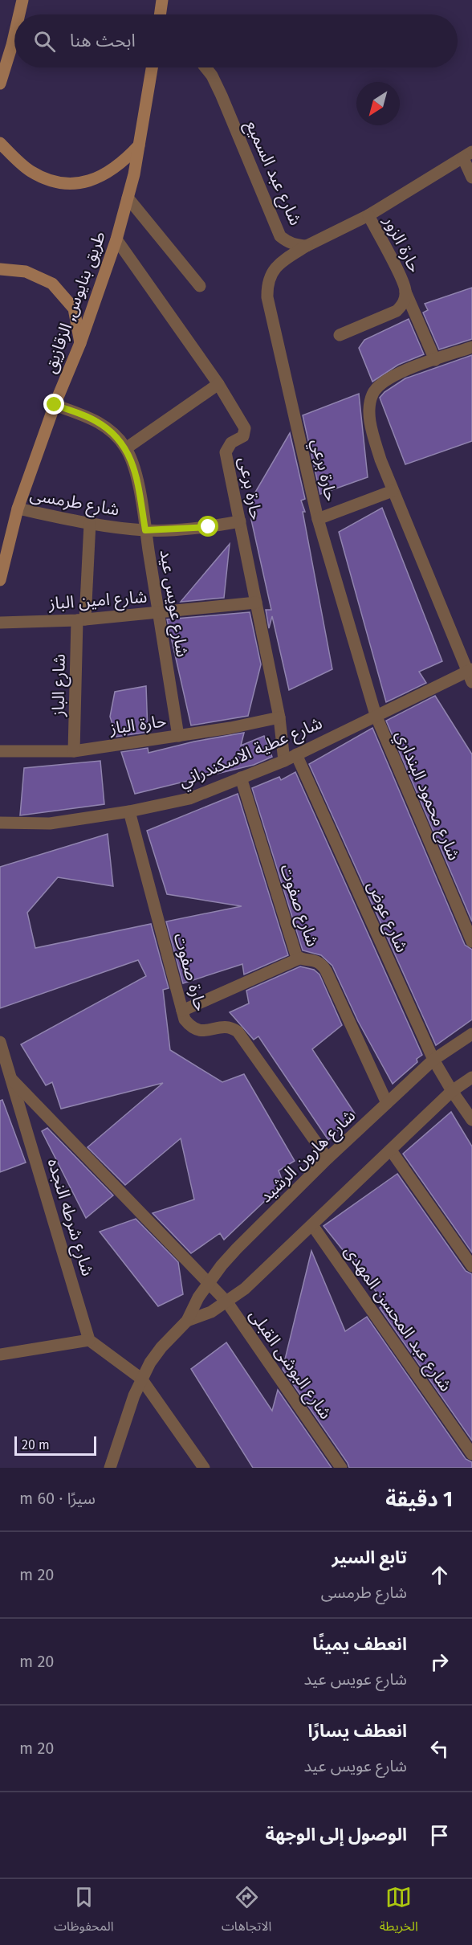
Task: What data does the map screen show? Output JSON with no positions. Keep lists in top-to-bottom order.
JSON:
{
  "streets": {
    "main road": ["طريق بنايوس, الزقازيق"],
    "street": [
      "شارع عبد السميع",
      "حارة الزور",
      "حارة برعي",
      "حارة برعى",
      "شارع طرمسى",
      "شارع امين الباز",
      "شارع عويس عيد",
      "شارع الباز",
      "حارة الباز",
      "شارع عطية الاسكندراني",
      "شارع محمود البنداري",
      "شارع صفوت",
      "شارع عوض",
      "حارة صفوت",
      "شارع هارون الرشيد",
      "شارع شرطه النجده",
      "شارع عبد المحسن المهدى",
      "شارع البوشى القبلى"
    ]
  },
  "crossings": [
    ["شارع عبد السميع", "حارة الزور"],
    ["شارع عبد السميع", "حارة برعي"],
    ["طريق بنايوس, الزقازيق", "حارة برعى"],
    ["طريق بنايوس, الزقازيق", "شارع طرمسى"],
    ["طريق بنايوس, الزقازيق", "شارع عويس عيد"],
    ["حارة برعي", "شارع عطية الاسكندراني"],
    ["حارة برعي", "شارع محمود البنداري"],
    ["حارة برعى", "شارع طرمسى"],
    ["حارة برعى", "شارع امين الباز"],
    ["حارة برعى", "حارة الباز"],
    ["حارة برعى", "شارع عطية الاسكندراني"],
    ["شارع طرمسى", "شارع عويس عيد"],
    ["شارع طرمسى", "شارع الباز"],
    ["شارع امين الباز", "شارع عويس عيد"],
    ["شارع امين الباز", "شارع الباز"],
    ["شارع عويس عيد", "حارة الباز"],
    ["شارع الباز", "حارة الباز"],
    ["شارع عطية الاسكندراني", "شارع محمود البنداري"],
    ["شارع عطية الاسكندراني", "شارع صفوت"],
    ["شارع عطية الاسكندراني", "شارع عوض"],
    ["شارع عطية الاسكندراني", "حارة صفوت"],
    ["شارع صفوت", "شارع هارون الرشيد"],
    ["شارع عوض", "شارع هارون الرشيد"],
    ["حارة صفوت", "شارع هارون الرشيد"],
    ["شارع هارون الرشيد", "شارع عبد المحسن المهدى"],
    ["شارع هارون الرشيد", "شارع البوشى القبلى"],
    ["شارع شرطه النجده", "شارع البوشى القبلى"]
  ],
  "scale_bar": "20 m",
  "north": "bottom left",
  "page": {
    "search": "ابحث هنا",
    "scale": "20 m",
    "heading": ["1 دقيقة", "سيرًا · 60 m"],
    "list": [
      ["تابع السير", "شارع طرمسى", "20 m"],
      ["انعطف يمينًا", "شارع عويس عيد", "20 m"],
      ["انعطف يسارًا", "شارع عويس عيد", "20 m"],
      "الوصول إلى الوجهة"
    ],
    "nav": ["الخريطة", "الاتجاهات", "المحفوظات"]
  }
}
